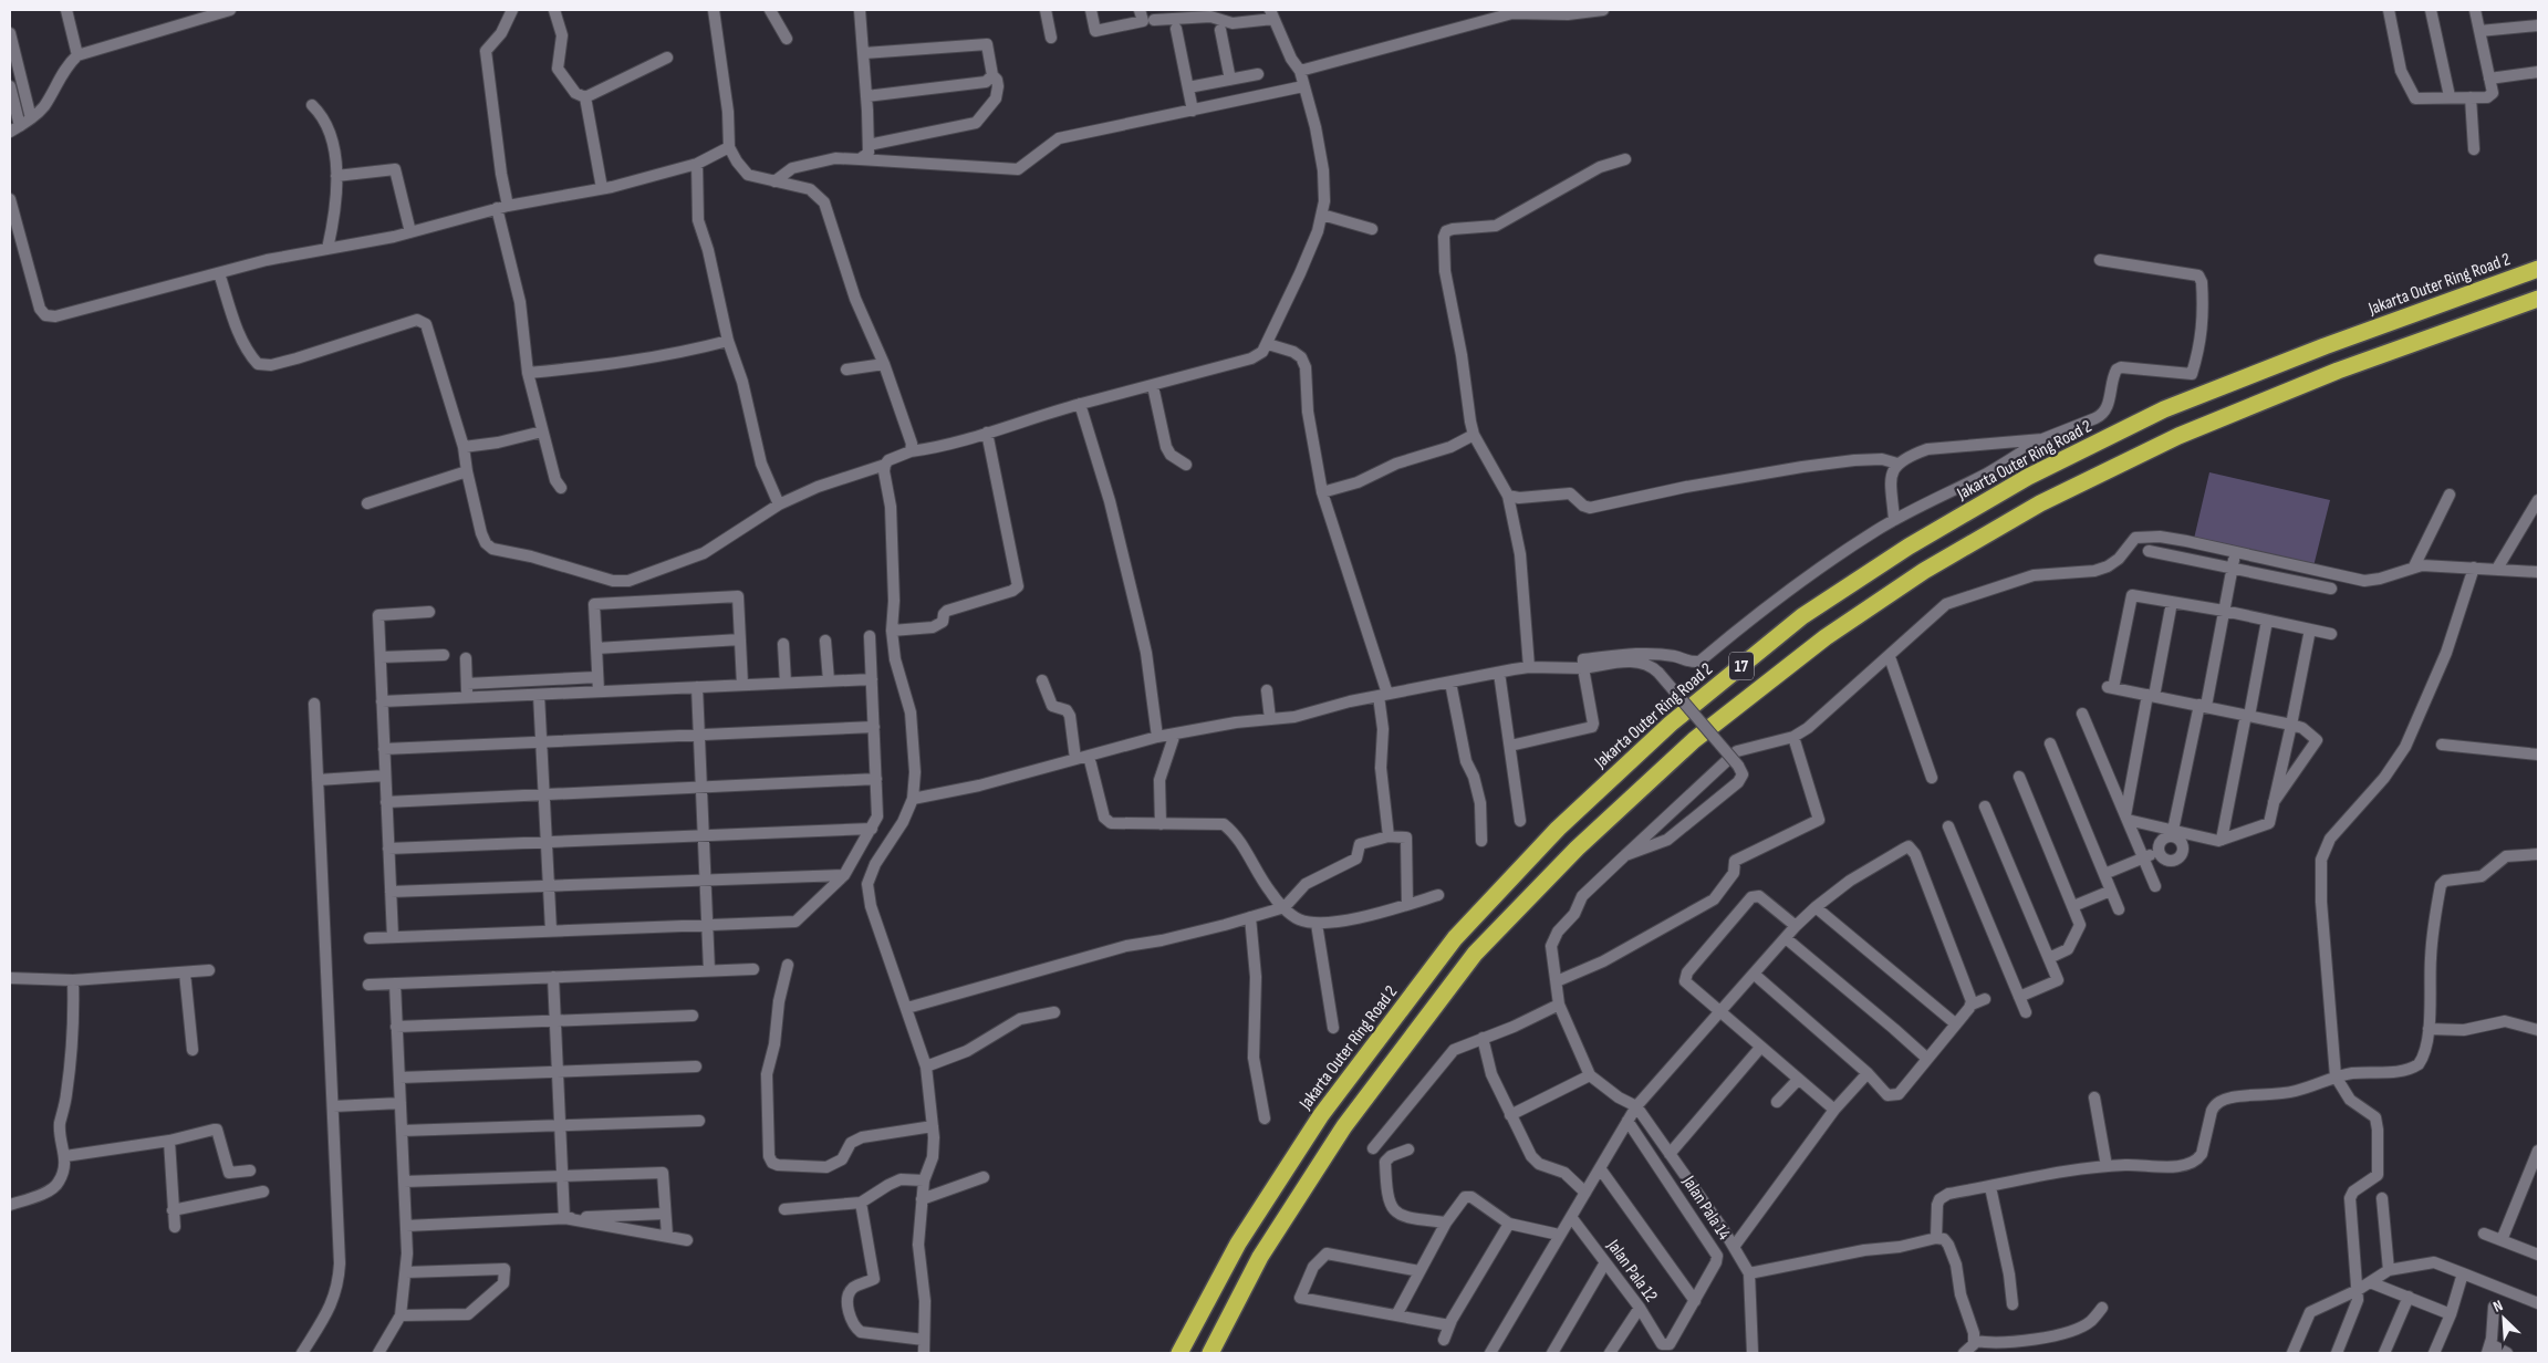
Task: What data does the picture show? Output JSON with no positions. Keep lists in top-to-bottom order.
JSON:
{
  "streets": {
    "highway": ["Jakarta Outer Ring Road 2", "17"],
    "street": ["Jalan Pala 14", "Jalan Pala 12"]
  },
  "crossings": [
    ["Jalan Pala 14", "Jalan Pala 12"]
  ],
  "north": "top left"
}
